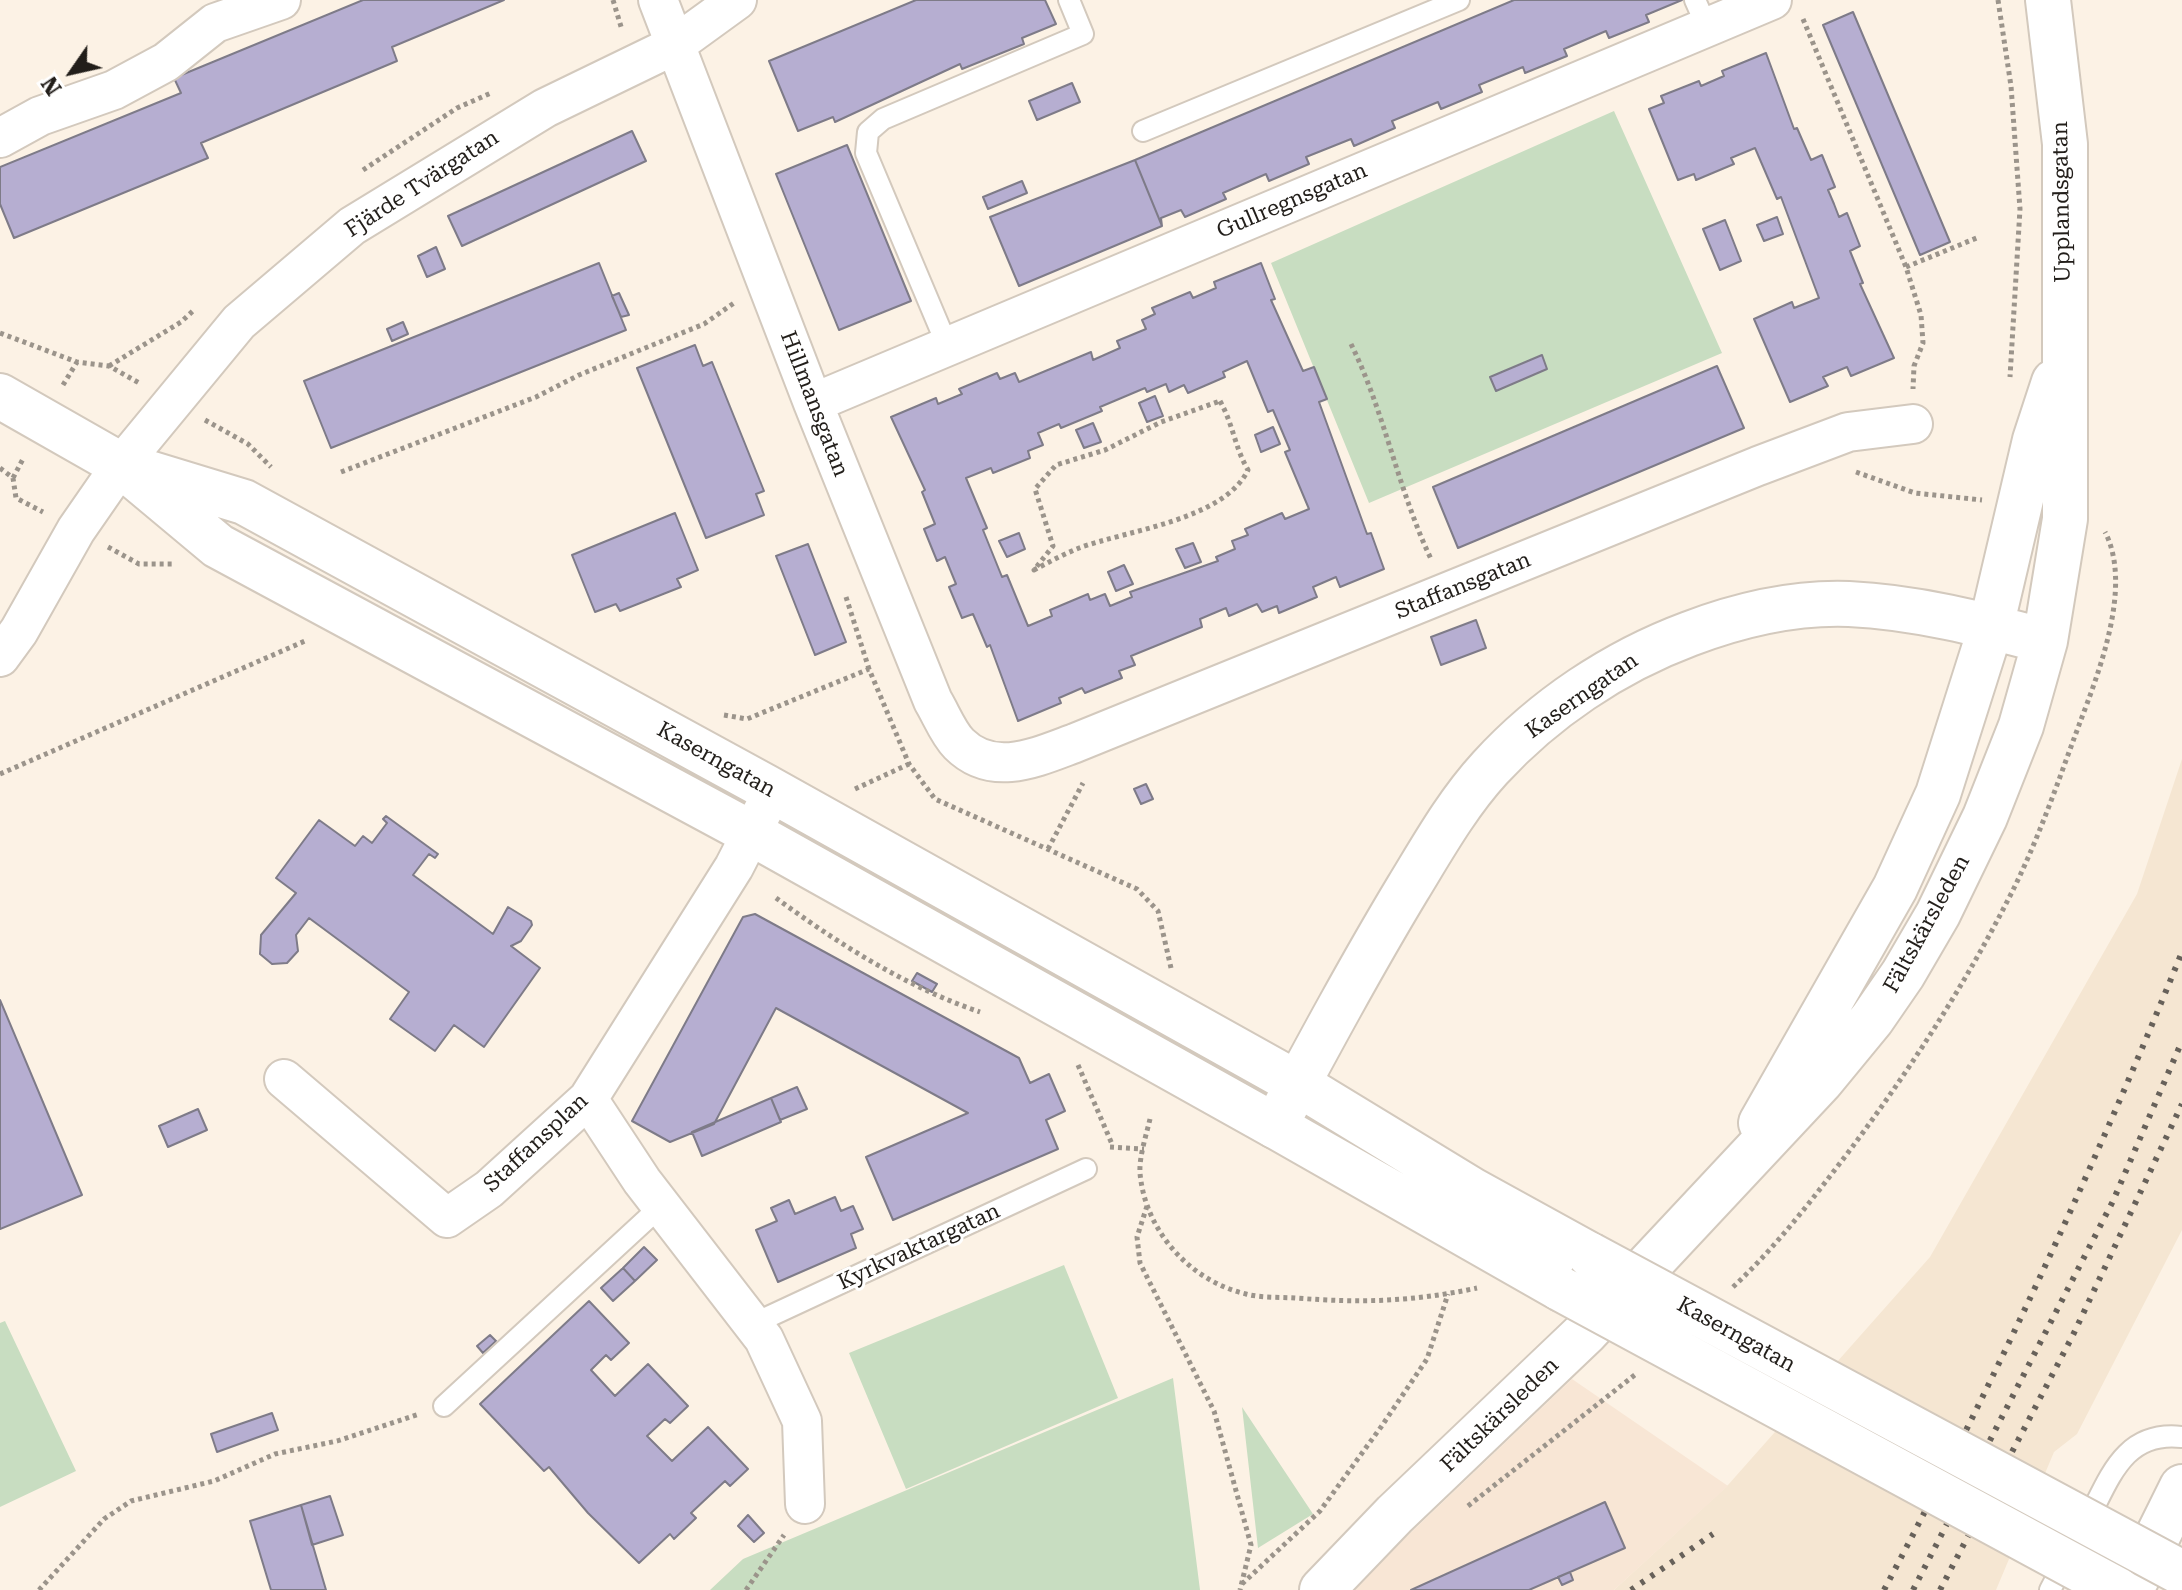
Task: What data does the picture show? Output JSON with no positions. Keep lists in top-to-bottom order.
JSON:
{
  "streets": {
    "main road": ["Upplandsgatan", "Kaserngatan", "Fältskärsleden"],
    "street": [
      "Fjärde Tvärgatan",
      "Gullregnsgatan",
      "Hillmansgatan",
      "Staffansgatan",
      "Staffansplan"
    ],
    "lane": ["Kyrkvaktargatan"]
  },
  "crossings": [
    ["Fjärde Tvärgatan", "Hillmansgatan"],
    ["Fjärde Tvärgatan", "Kaserngatan"],
    ["Gullregnsgatan", "Hillmansgatan"],
    ["Upplandsgatan", "Kaserngatan"],
    ["Upplandsgatan", "Fältskärsleden"],
    ["Hillmansgatan", "Staffansgatan"],
    ["Kaserngatan", "Fältskärsleden"],
    ["Kaserngatan", "Staffansplan"]
  ],
  "north": "bottom left"
}
